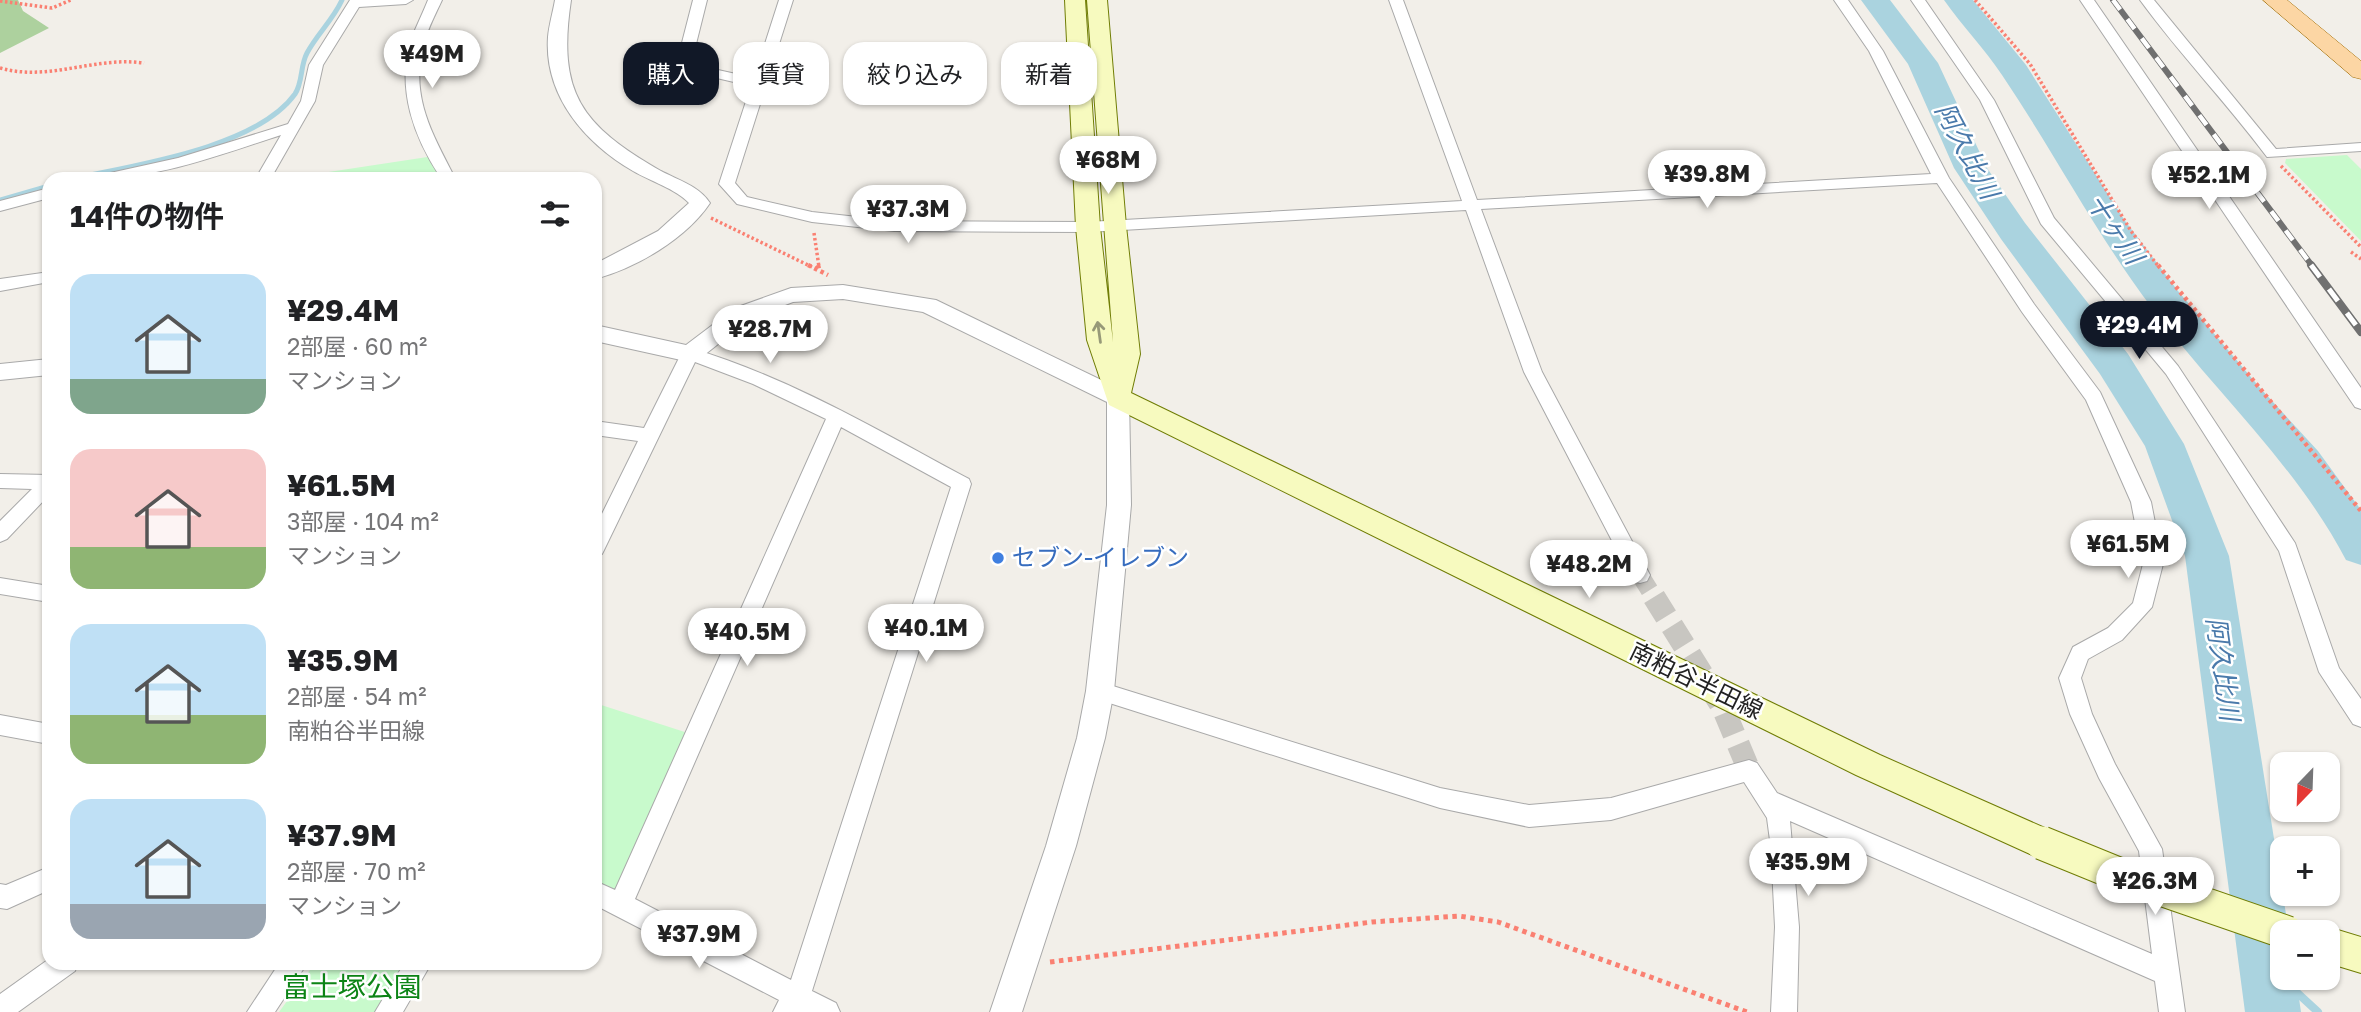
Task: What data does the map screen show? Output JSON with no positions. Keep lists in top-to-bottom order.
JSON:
{
  "streets": {
    "main road": ["南粕谷半田線"]
  },
  "water": ["阿久比川", "十ヶ川"],
  "parks": ["富士塚公園"],
  "places": ["セブン-イレブン"],
  "north": "bottom left",
  "page": {
    "price": [
      "¥49M",
      "¥68M",
      "¥39.8M",
      "¥52.1M",
      "¥37.3M",
      "¥29.4M",
      "¥28.7M",
      "¥61.5M",
      "¥48.2M",
      "¥40.1M",
      "¥40.5M",
      "¥35.9M",
      "¥26.3M",
      "¥37.9M"
    ],
    "chip": [
      "購入",
      "賃貸",
      "絞り込み",
      "新着"
    ],
    "heading": "14件の物件",
    "list": [
      {
        "name": "¥29.4M",
        "note": "2部屋 · 60 m² · マンション"
      },
      {
        "name": "¥61.5M",
        "note": "3部屋 · 104 m² · マンション"
      },
      {
        "name": "¥35.9M",
        "note": "2部屋 · 54 m² · 南粕谷半田線"
      },
      {
        "name": "¥37.9M",
        "note": "2部屋 · 70 m² · マンション"
      }
    ],
    "map_buttons": ["+", "−"]
  }
}
